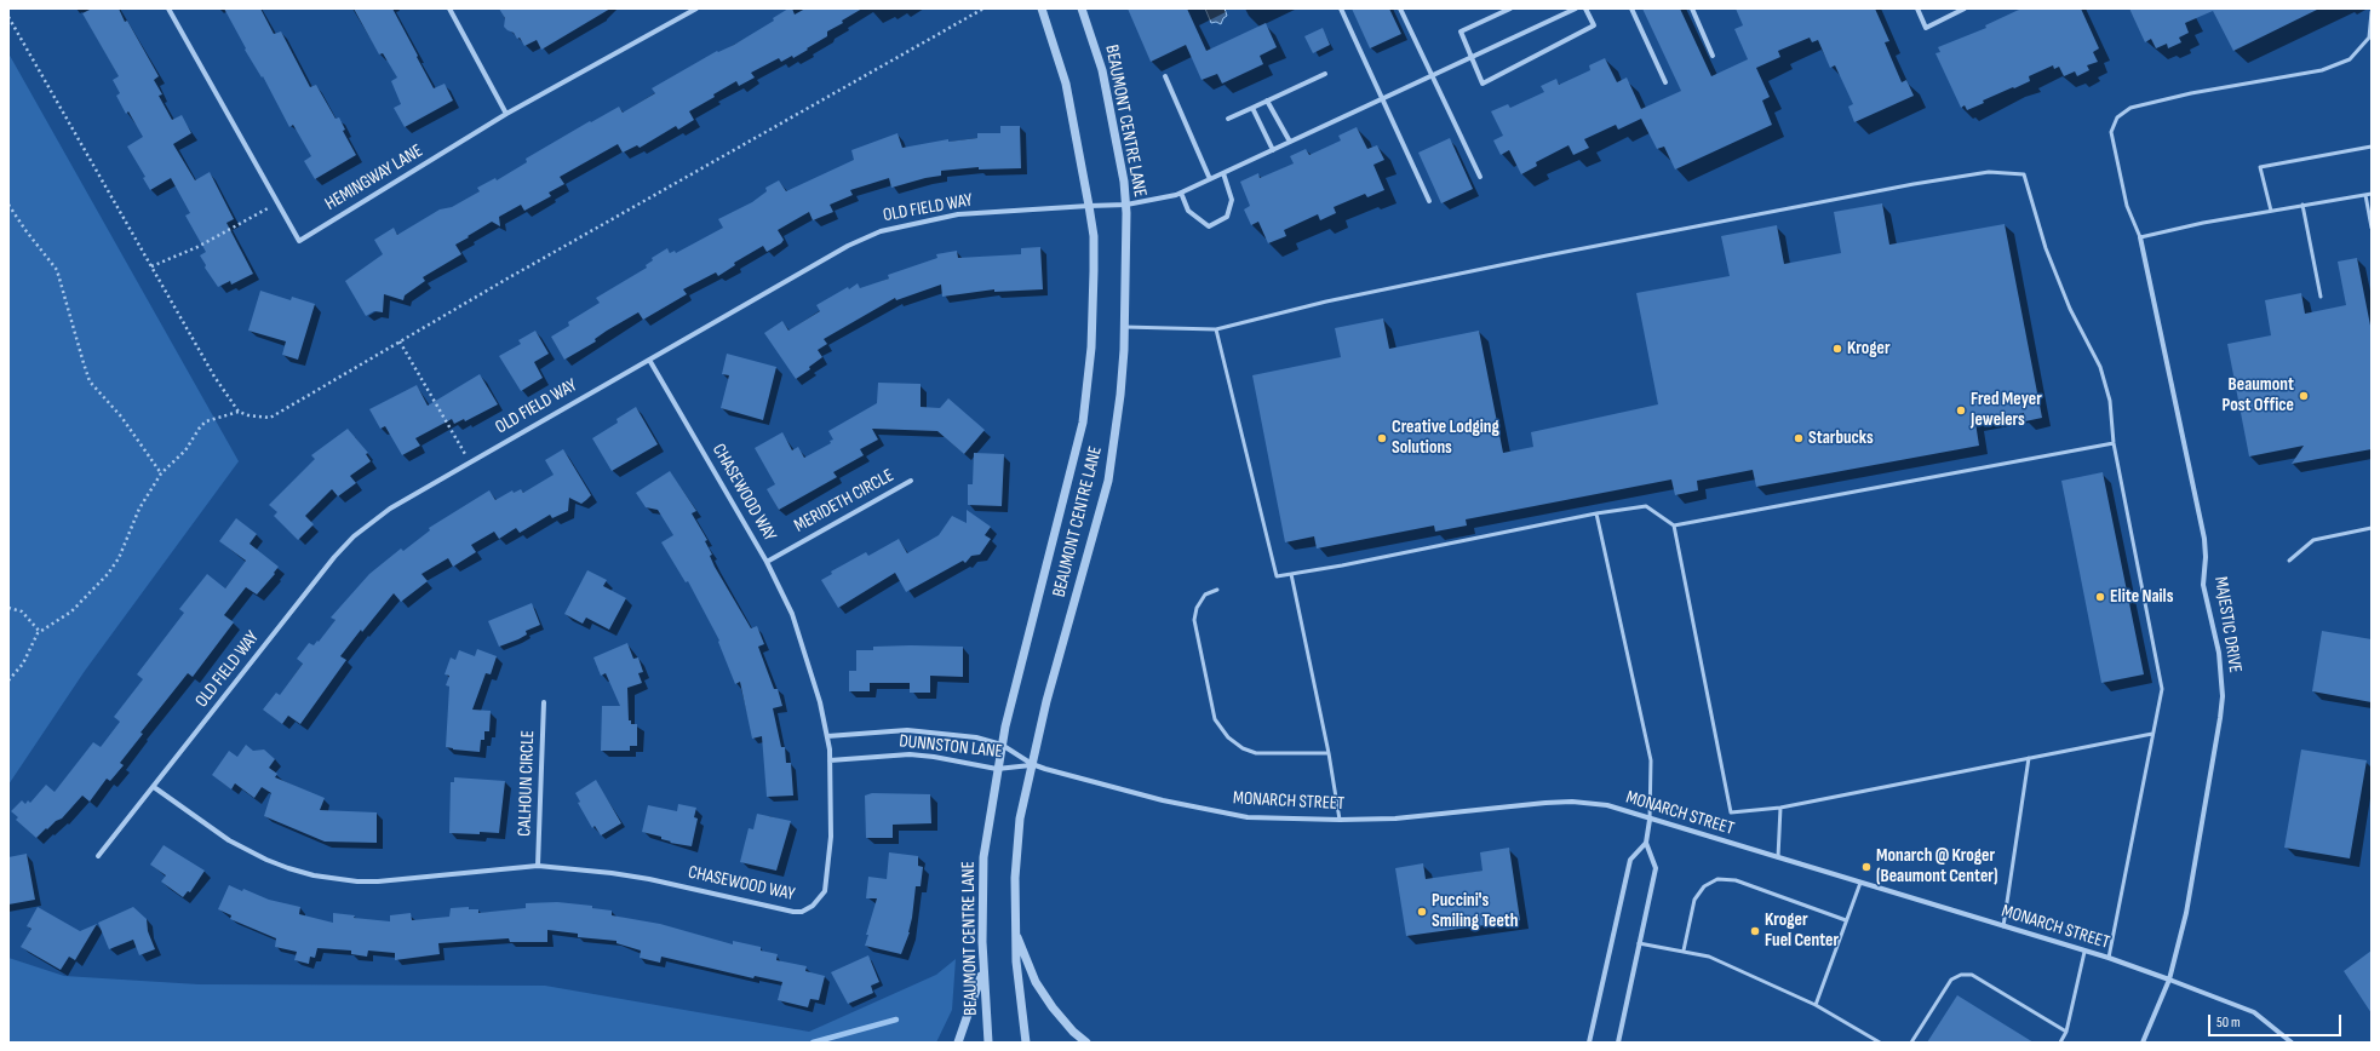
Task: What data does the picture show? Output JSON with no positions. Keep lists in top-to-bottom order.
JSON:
{
  "streets": {
    "street": [
      "BEAUMONT CENTRE LANE",
      "HEMINGWAY LANE",
      "OLD FIELD WAY",
      "CHASEWOOD WAY",
      "MERIDETH CIRCLE",
      "MAJESTIC DRIVE",
      "DUNNSTON LANE",
      "CALHOUN CIRCLE",
      "MONARCH STREET"
    ]
  },
  "crossings": [
    ["BEAUMONT CENTRE LANE", "OLD FIELD WAY"],
    ["BEAUMONT CENTRE LANE", "DUNNSTON LANE"],
    ["BEAUMONT CENTRE LANE", "MONARCH STREET"],
    ["OLD FIELD WAY", "CHASEWOOD WAY"],
    ["CHASEWOOD WAY", "MERIDETH CIRCLE"],
    ["CHASEWOOD WAY", "DUNNSTON LANE"],
    ["CHASEWOOD WAY", "CALHOUN CIRCLE"],
    ["MAJESTIC DRIVE", "MONARCH STREET"],
    ["DUNNSTON LANE", "MONARCH STREET"]
  ],
  "places": [
    "Kroger",
    "Beaumont Post Office",
    "Fred Meyer Jewelers",
    "Creative Lodging Solutions",
    "Starbucks",
    "Elite Nails",
    "Monarch @ Kroger (Beaumont Center)",
    "Puccini's Smiling Teeth",
    "Kroger Fuel Center"
  ],
  "scale_bar": "50 m"
}
